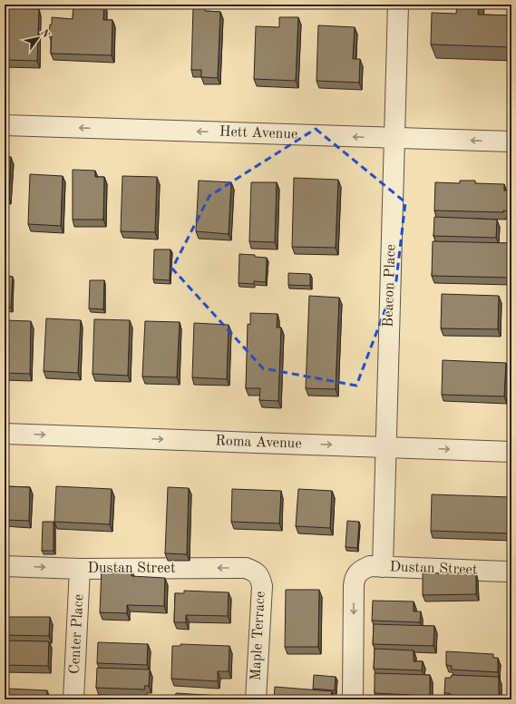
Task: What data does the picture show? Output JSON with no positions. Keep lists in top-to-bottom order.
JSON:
{
  "streets": {
    "street": [
      "Hett Avenue",
      "Beacon Place",
      "Roma Avenue",
      "Dustan Street",
      "Center Place",
      "Maple Terrace"
    ]
  },
  "crossings": [
    ["Hett Avenue", "Beacon Place"],
    ["Beacon Place", "Roma Avenue"],
    ["Beacon Place", "Dustan Street"],
    ["Dustan Street", "Center Place"],
    ["Dustan Street", "Maple Terrace"]
  ],
  "one_way": ["Hett Avenue", "Roma Avenue"],
  "north": "top right"
}
